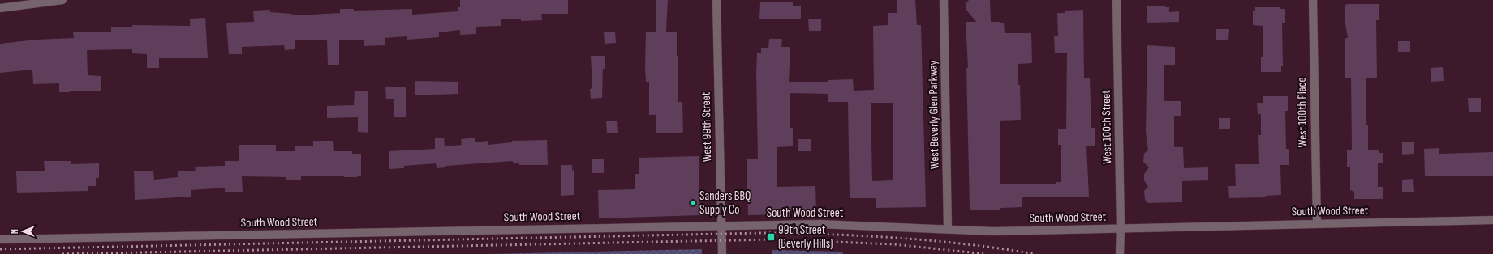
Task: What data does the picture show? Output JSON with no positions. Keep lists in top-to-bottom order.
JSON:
{
  "streets": {
    "street": [
      "West 100th Place",
      "West Beverly Glen Parkway",
      "West 99th Street",
      "West 100th Street",
      "South Wood Street"
    ]
  },
  "crossings": [
    ["West 100th Place", "South Wood Street"],
    ["West Beverly Glen Parkway", "South Wood Street"],
    ["West 99th Street", "South Wood Street"],
    ["West 100th Street", "South Wood Street"]
  ],
  "places": {
    "other": ["Sanders BBQ Supply Co"],
    "transit": ["99th Street (Beverly Hills)"]
  },
  "north": "left"
}
